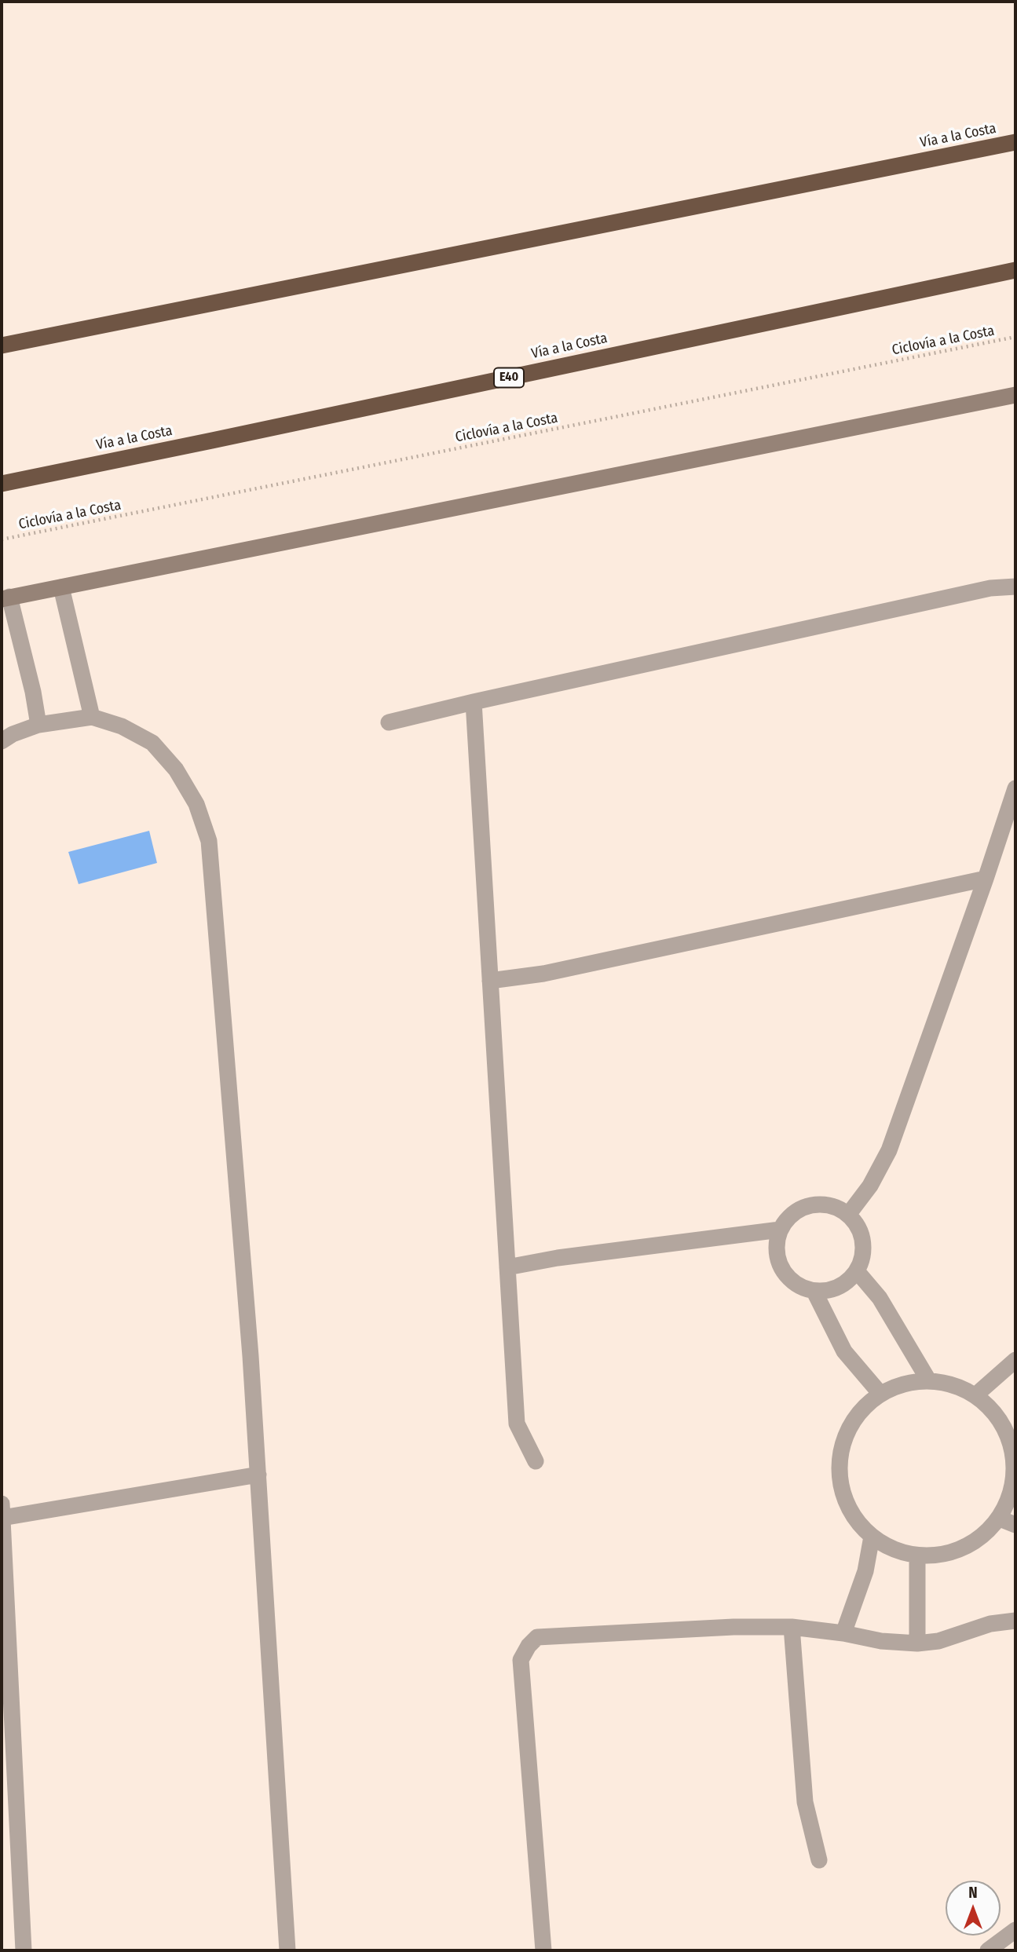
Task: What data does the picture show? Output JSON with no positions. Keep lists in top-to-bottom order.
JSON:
{
  "streets": {
    "highway": ["Vía a la Costa", "E40"],
    "path": ["Ciclovía a la Costa"]
  },
  "north": "top"
}
